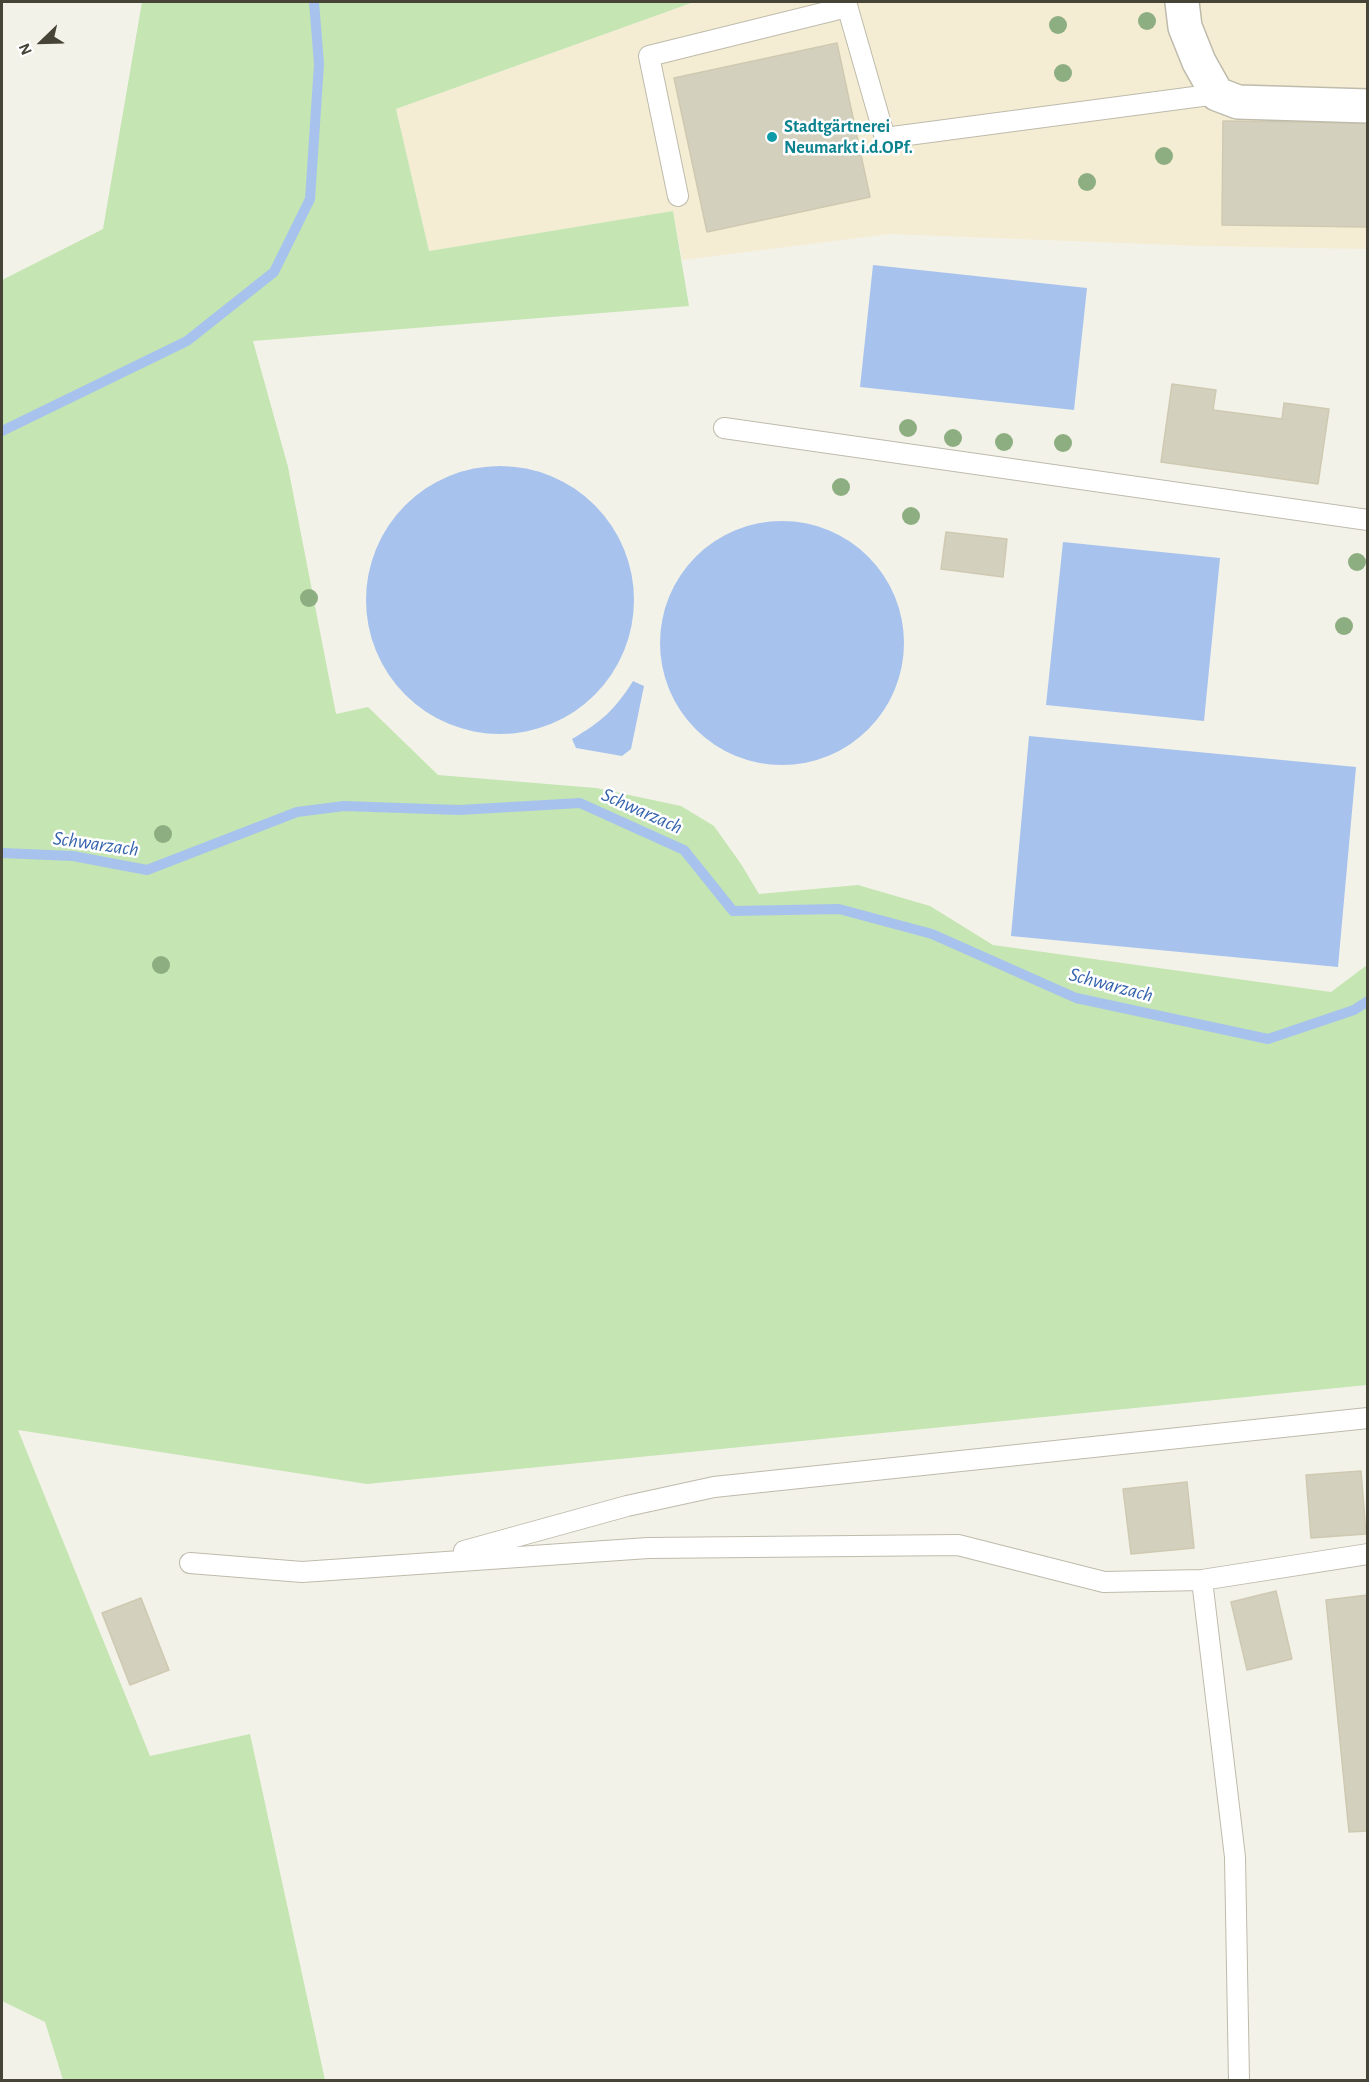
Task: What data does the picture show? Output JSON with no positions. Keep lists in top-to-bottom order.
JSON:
{
  "water": ["Schwarzach"],
  "places": ["Stadtgärtnerei Neumarkt i.d.OPf."],
  "north": "bottom left"
}
